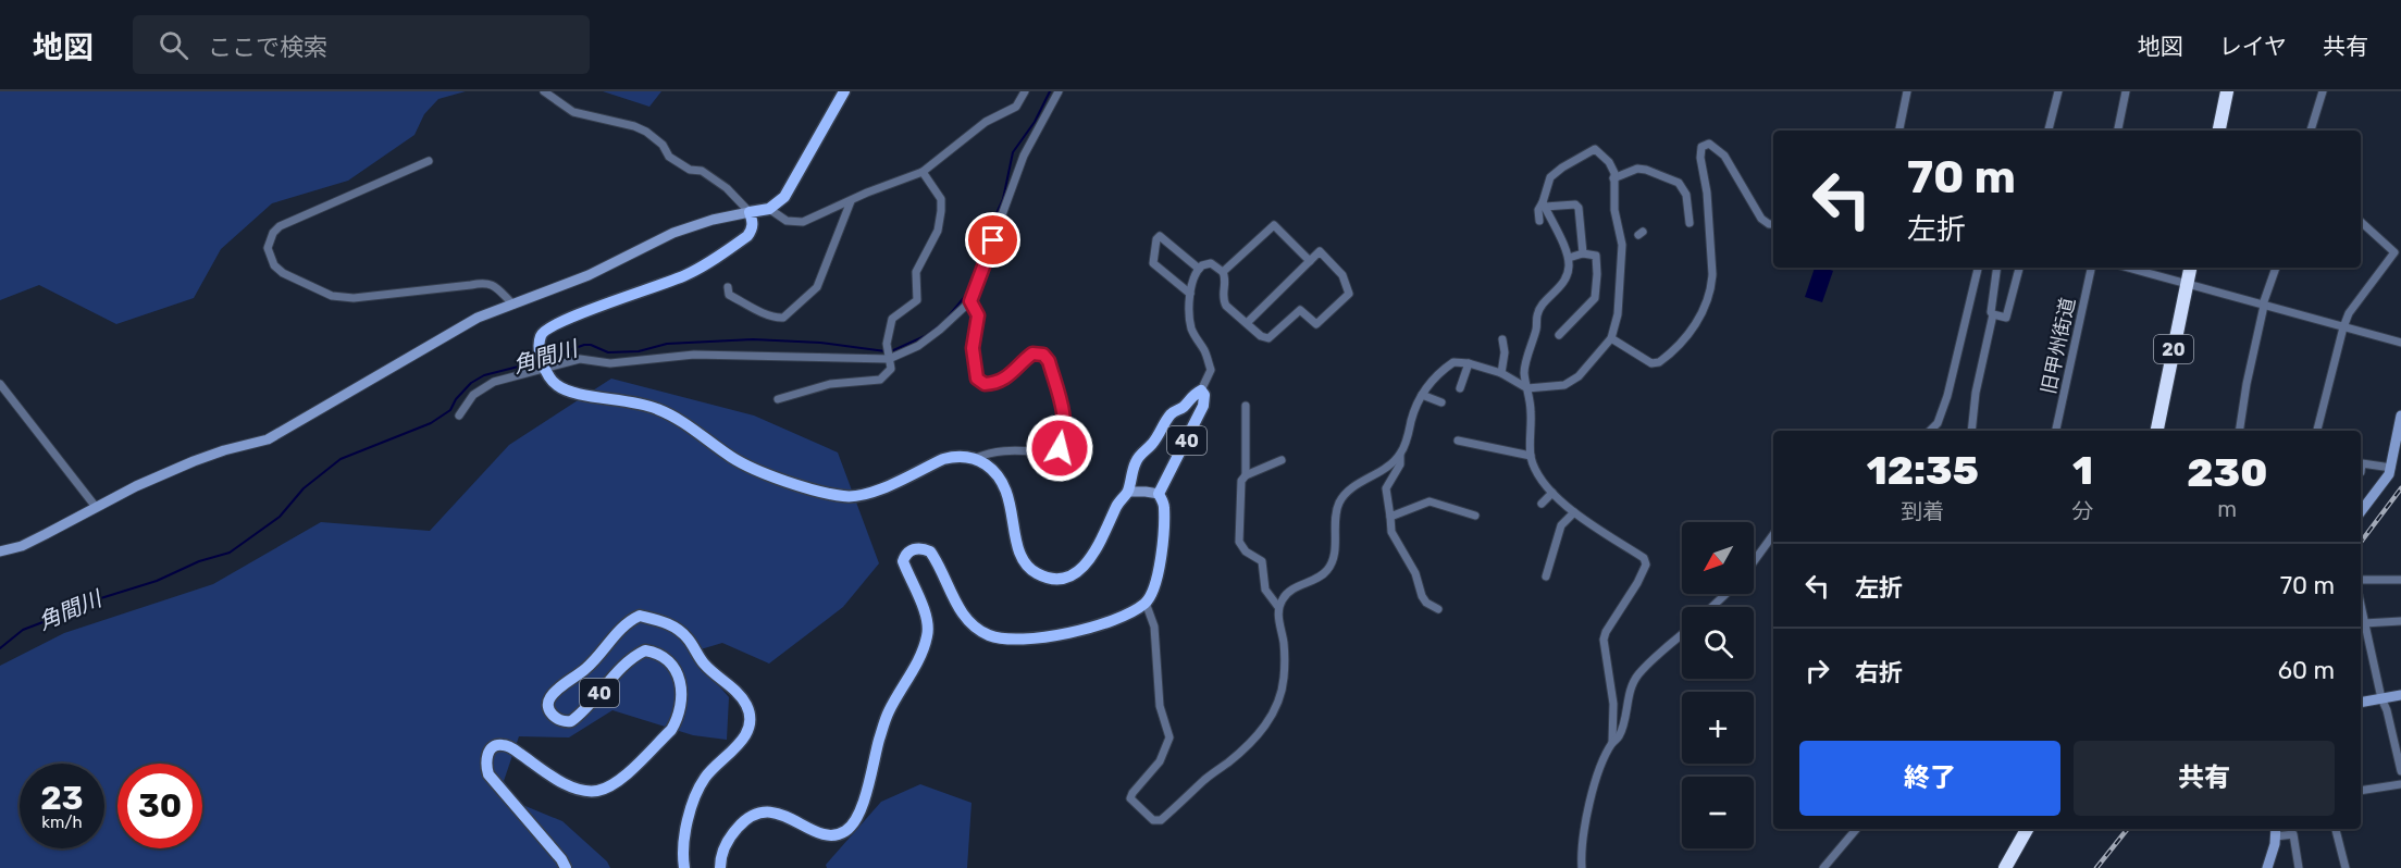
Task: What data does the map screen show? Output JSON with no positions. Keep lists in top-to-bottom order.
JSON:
{
  "streets": {
    "highway": ["20"],
    "main road": ["40"],
    "street": ["旧甲州街道"]
  },
  "water": ["角間川"],
  "north": "bottom left",
  "page": {
    "header": "地図",
    "search": "ここで検索",
    "nav": ["地図", "レイヤ", "共有"],
    "turn": ["70 m", "左折"],
    "eta": [
      "12:35",
      "到着",
      "1",
      "分",
      "230",
      "m"
    ],
    "map_buttons": ["+", "−"],
    "list": [
      {
        "name": "左折",
        "value": "70 m"
      },
      {
        "name": "右折",
        "value": "60 m"
      }
    ],
    "buttons": ["終了", "共有"],
    "speed": "23 km/h",
    "limit": "30"
  }
}
